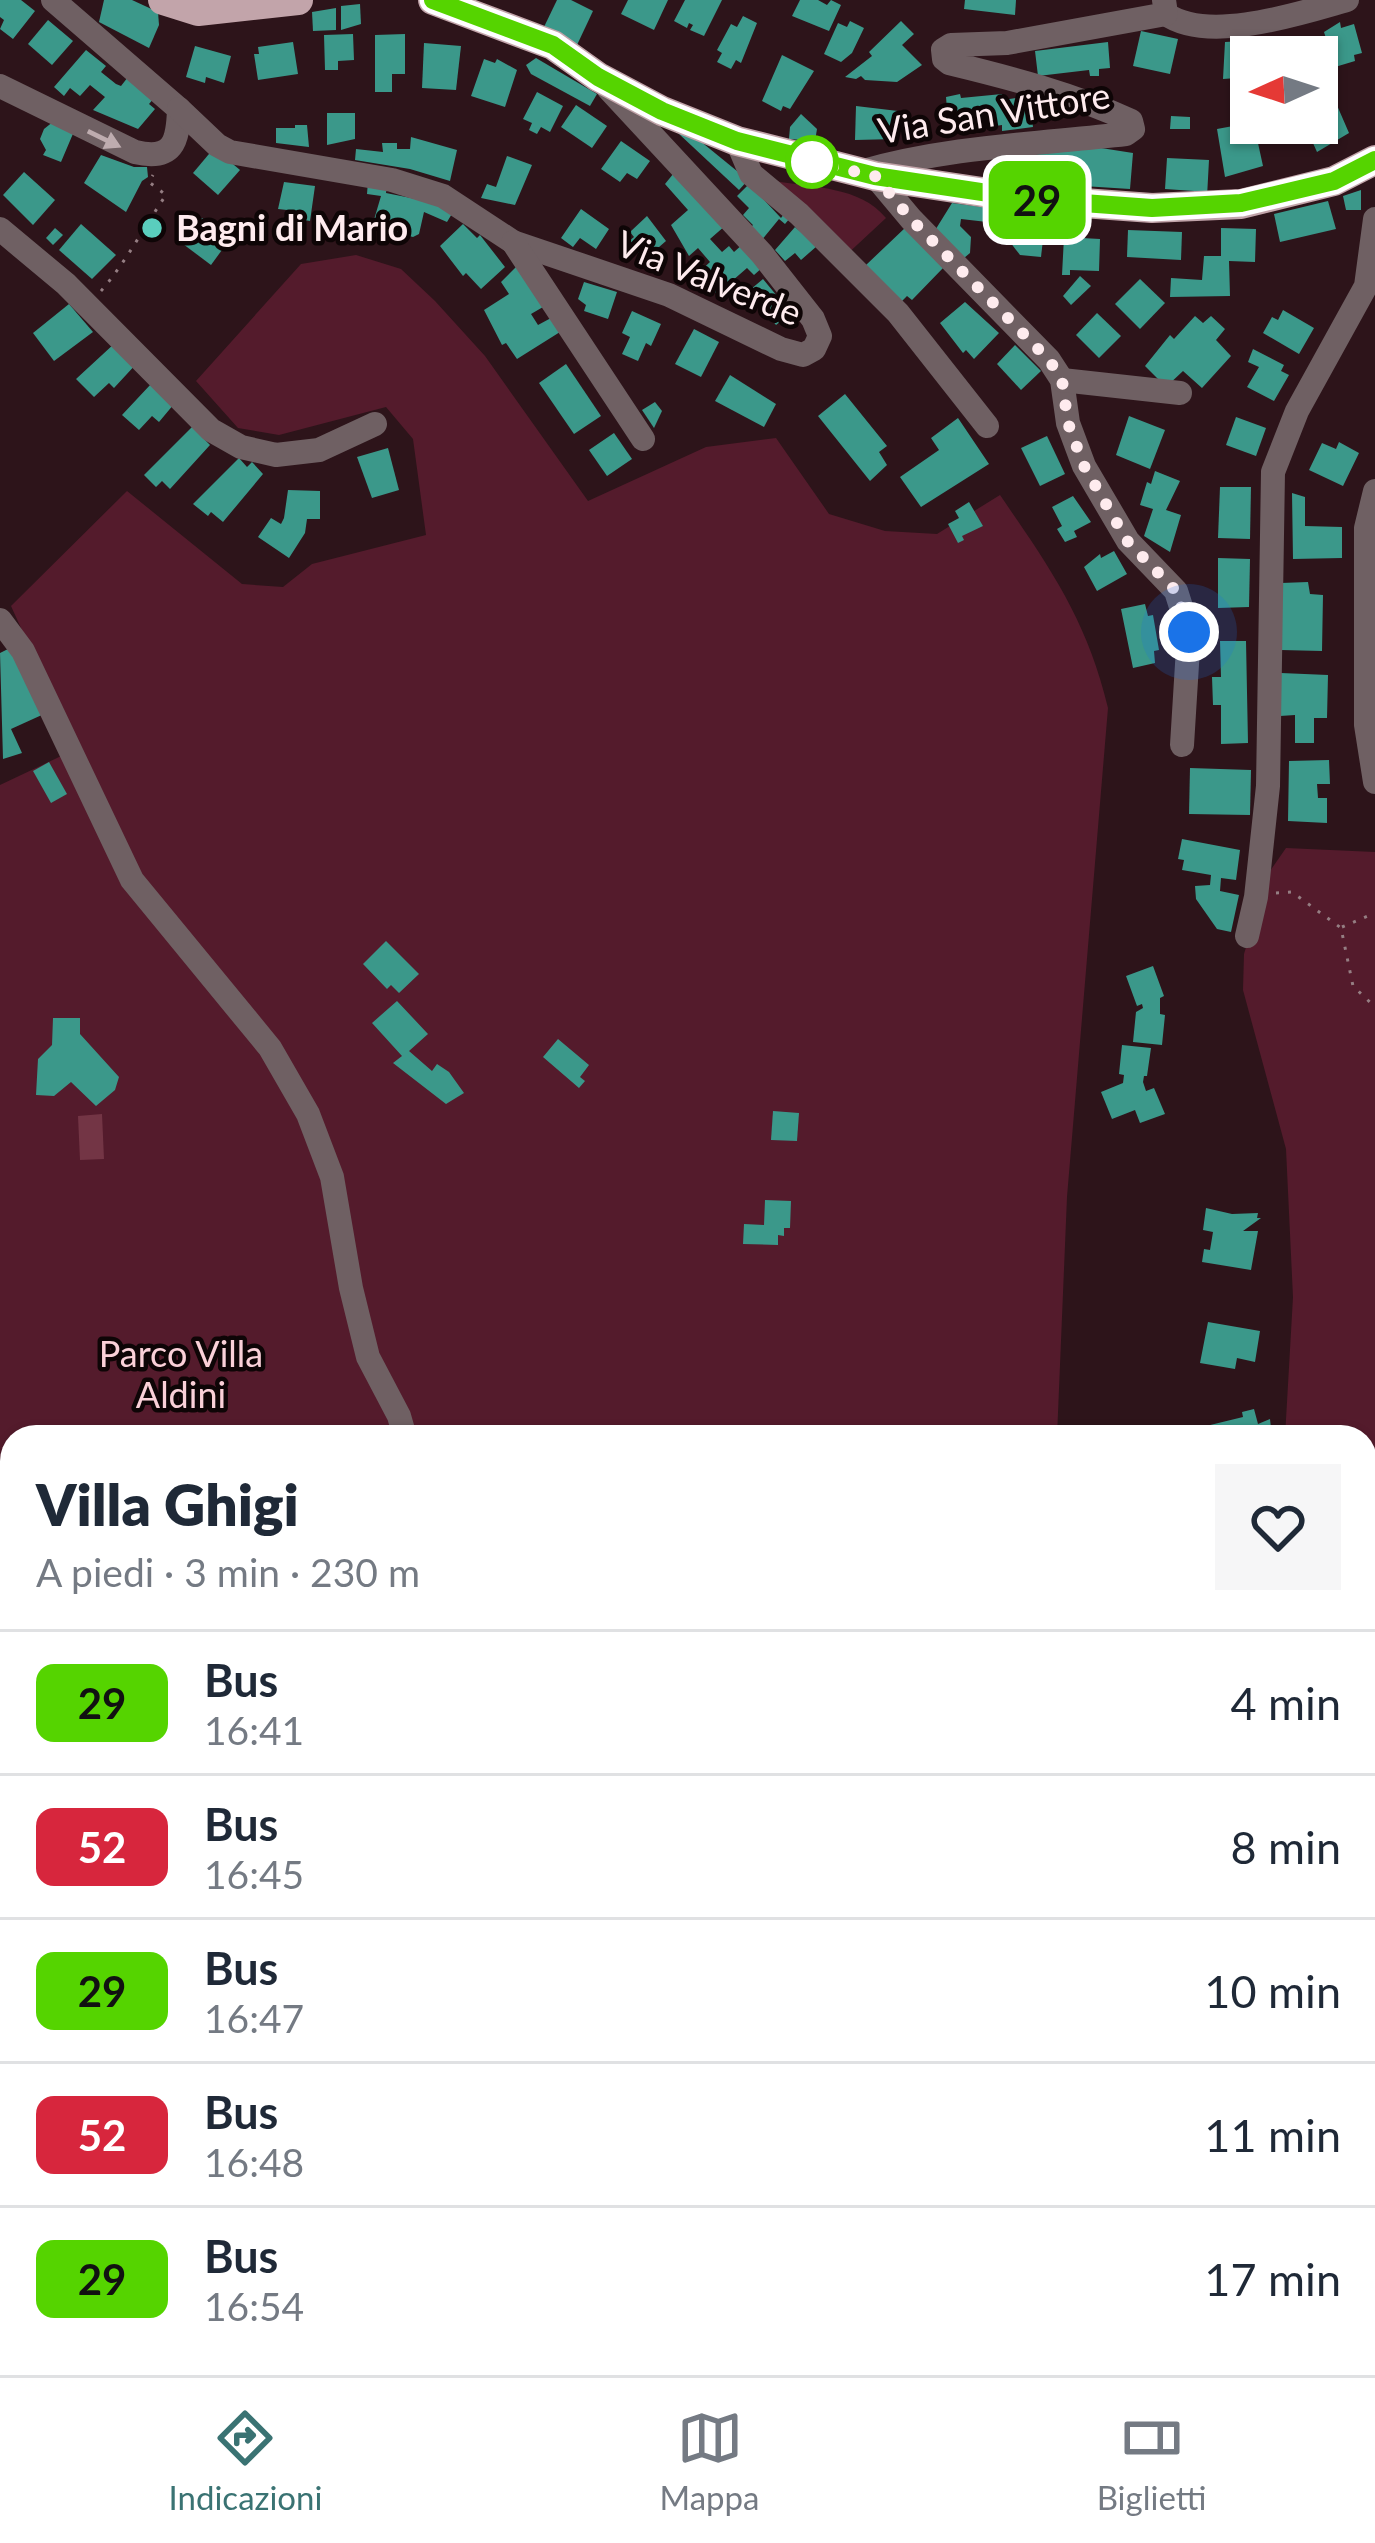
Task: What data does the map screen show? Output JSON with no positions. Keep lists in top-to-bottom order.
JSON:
{
  "streets": {
    "street": ["Via San Vittore", "Via Valverde"]
  },
  "parks": ["Parco Villa Aldini"],
  "places": ["Bagni di Mario"],
  "lines": ["bus line 29"],
  "north": "left",
  "page": {
    "on_map": "29",
    "heading": ["Villa Ghigi", "A piedi · 3 min · 230 m"],
    "list": [
      {
        "mark": "29",
        "name": "Bus",
        "note": "16:41",
        "value": "4 min"
      },
      {
        "mark": "52",
        "name": "Bus",
        "note": "16:45",
        "value": "8 min"
      },
      {
        "mark": "29",
        "name": "Bus",
        "note": "16:47",
        "value": "10 min"
      },
      {
        "mark": "52",
        "name": "Bus",
        "note": "16:48",
        "value": "11 min"
      },
      {
        "mark": "29",
        "name": "Bus",
        "note": "16:54",
        "value": "17 min"
      }
    ],
    "tabs": ["Indicazioni", "Mappa", "Biglietti"]
  }
}
